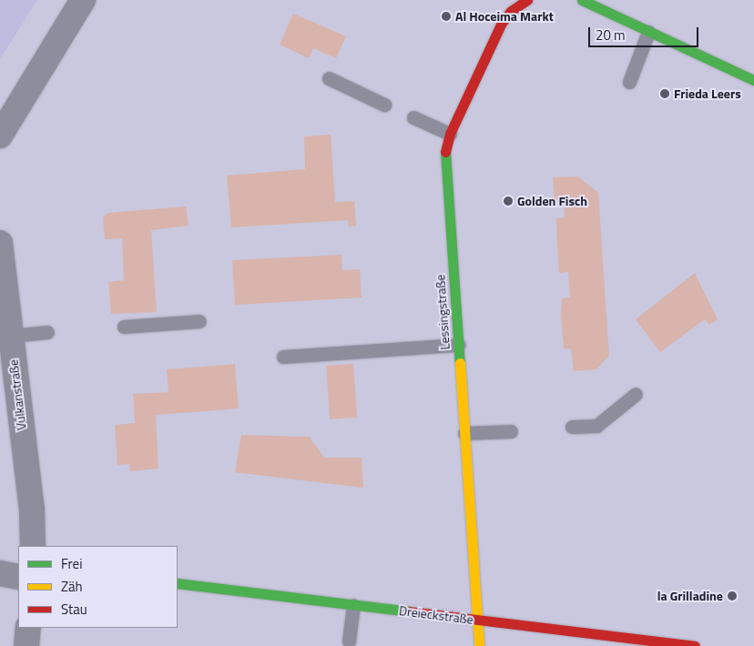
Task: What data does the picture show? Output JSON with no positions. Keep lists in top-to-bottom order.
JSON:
{
  "streets": {
    "street": ["Lessingstraße", "Vulkanstraße", "Dreieckstraße"]
  },
  "crossings": [
    ["Lessingstraße", "Dreieckstraße"]
  ],
  "places": [
    "Al Hoceima Markt",
    "Frieda Leers",
    "Golden Fisch",
    "la Grilladine"
  ],
  "legend": ["Frei", "Zäh", "Stau"],
  "scale_bar": "20 m"
}
